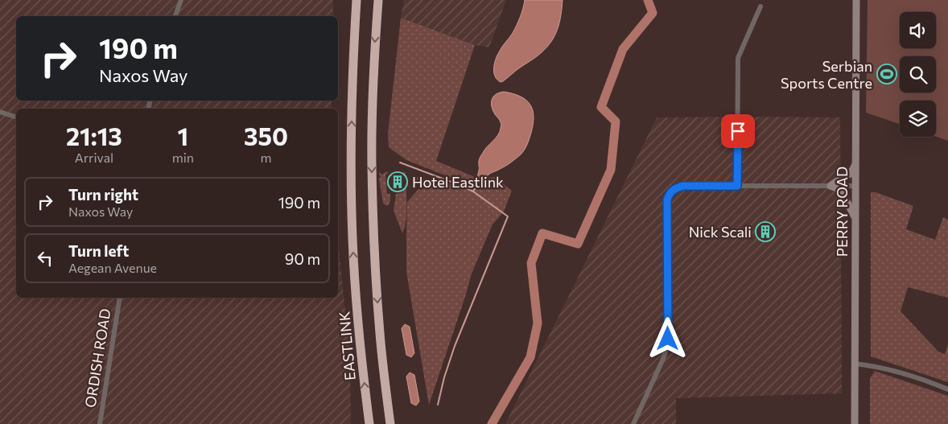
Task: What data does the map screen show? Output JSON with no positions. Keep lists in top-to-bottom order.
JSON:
{
  "streets": {
    "highway": ["EASTLINK"],
    "main road": ["PERRY ROAD"],
    "street": ["ORDISH ROAD"]
  },
  "places": {
    "sports": ["Serbian Sports Centre"],
    "building": ["Hotel Eastlink", "Nick Scali"]
  },
  "page": {
    "turn": ["190 m", "Naxos Way"],
    "eta": [
      "21:13",
      "Arrival",
      "1",
      "min",
      "350",
      "m"
    ],
    "list": [
      {
        "name": "Turn right",
        "note": "Naxos Way",
        "value": "190 m"
      },
      {
        "name": "Turn left",
        "note": "Aegean Avenue",
        "value": "90 m"
      }
    ]
  }
}
